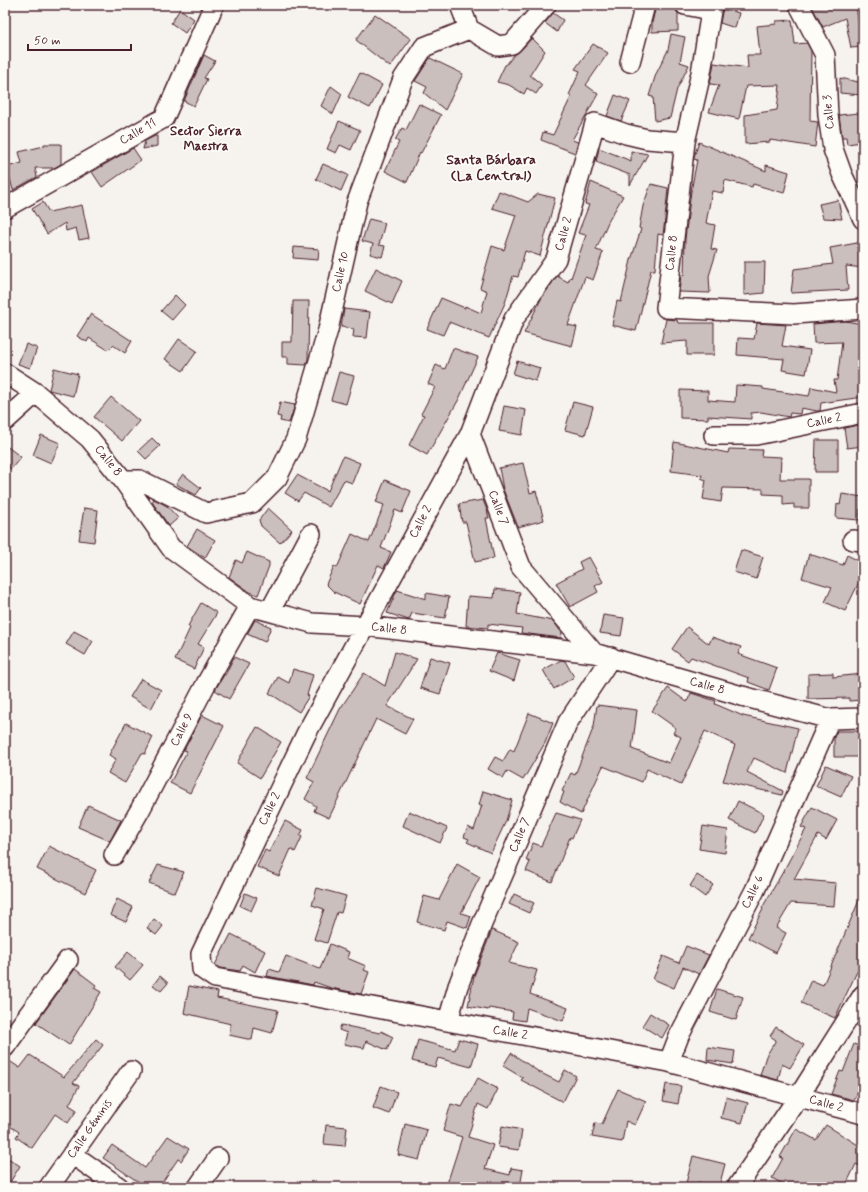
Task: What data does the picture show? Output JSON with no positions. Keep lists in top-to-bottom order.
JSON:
{
  "streets": {
    "street": [
      "Calle 3",
      "Calle 11",
      "Calle 2",
      "Calle 8",
      "Calle 10",
      "Calle 7",
      "Calle 9",
      "Calle 6",
      "Calle Géminis"
    ]
  },
  "crossings": [
    ["Calle 2", "Calle 8"],
    ["Calle 2", "Calle 7"],
    ["Calle 2", "Calle 6"],
    ["Calle 8", "Calle 10"],
    ["Calle 8", "Calle 7"],
    ["Calle 8", "Calle 9"],
    ["Calle 8", "Calle 6"]
  ],
  "districts": ["Sector Sierra Maestra", "Santa Bárbara (La Central)"],
  "scale_bar": "50 m"
}
